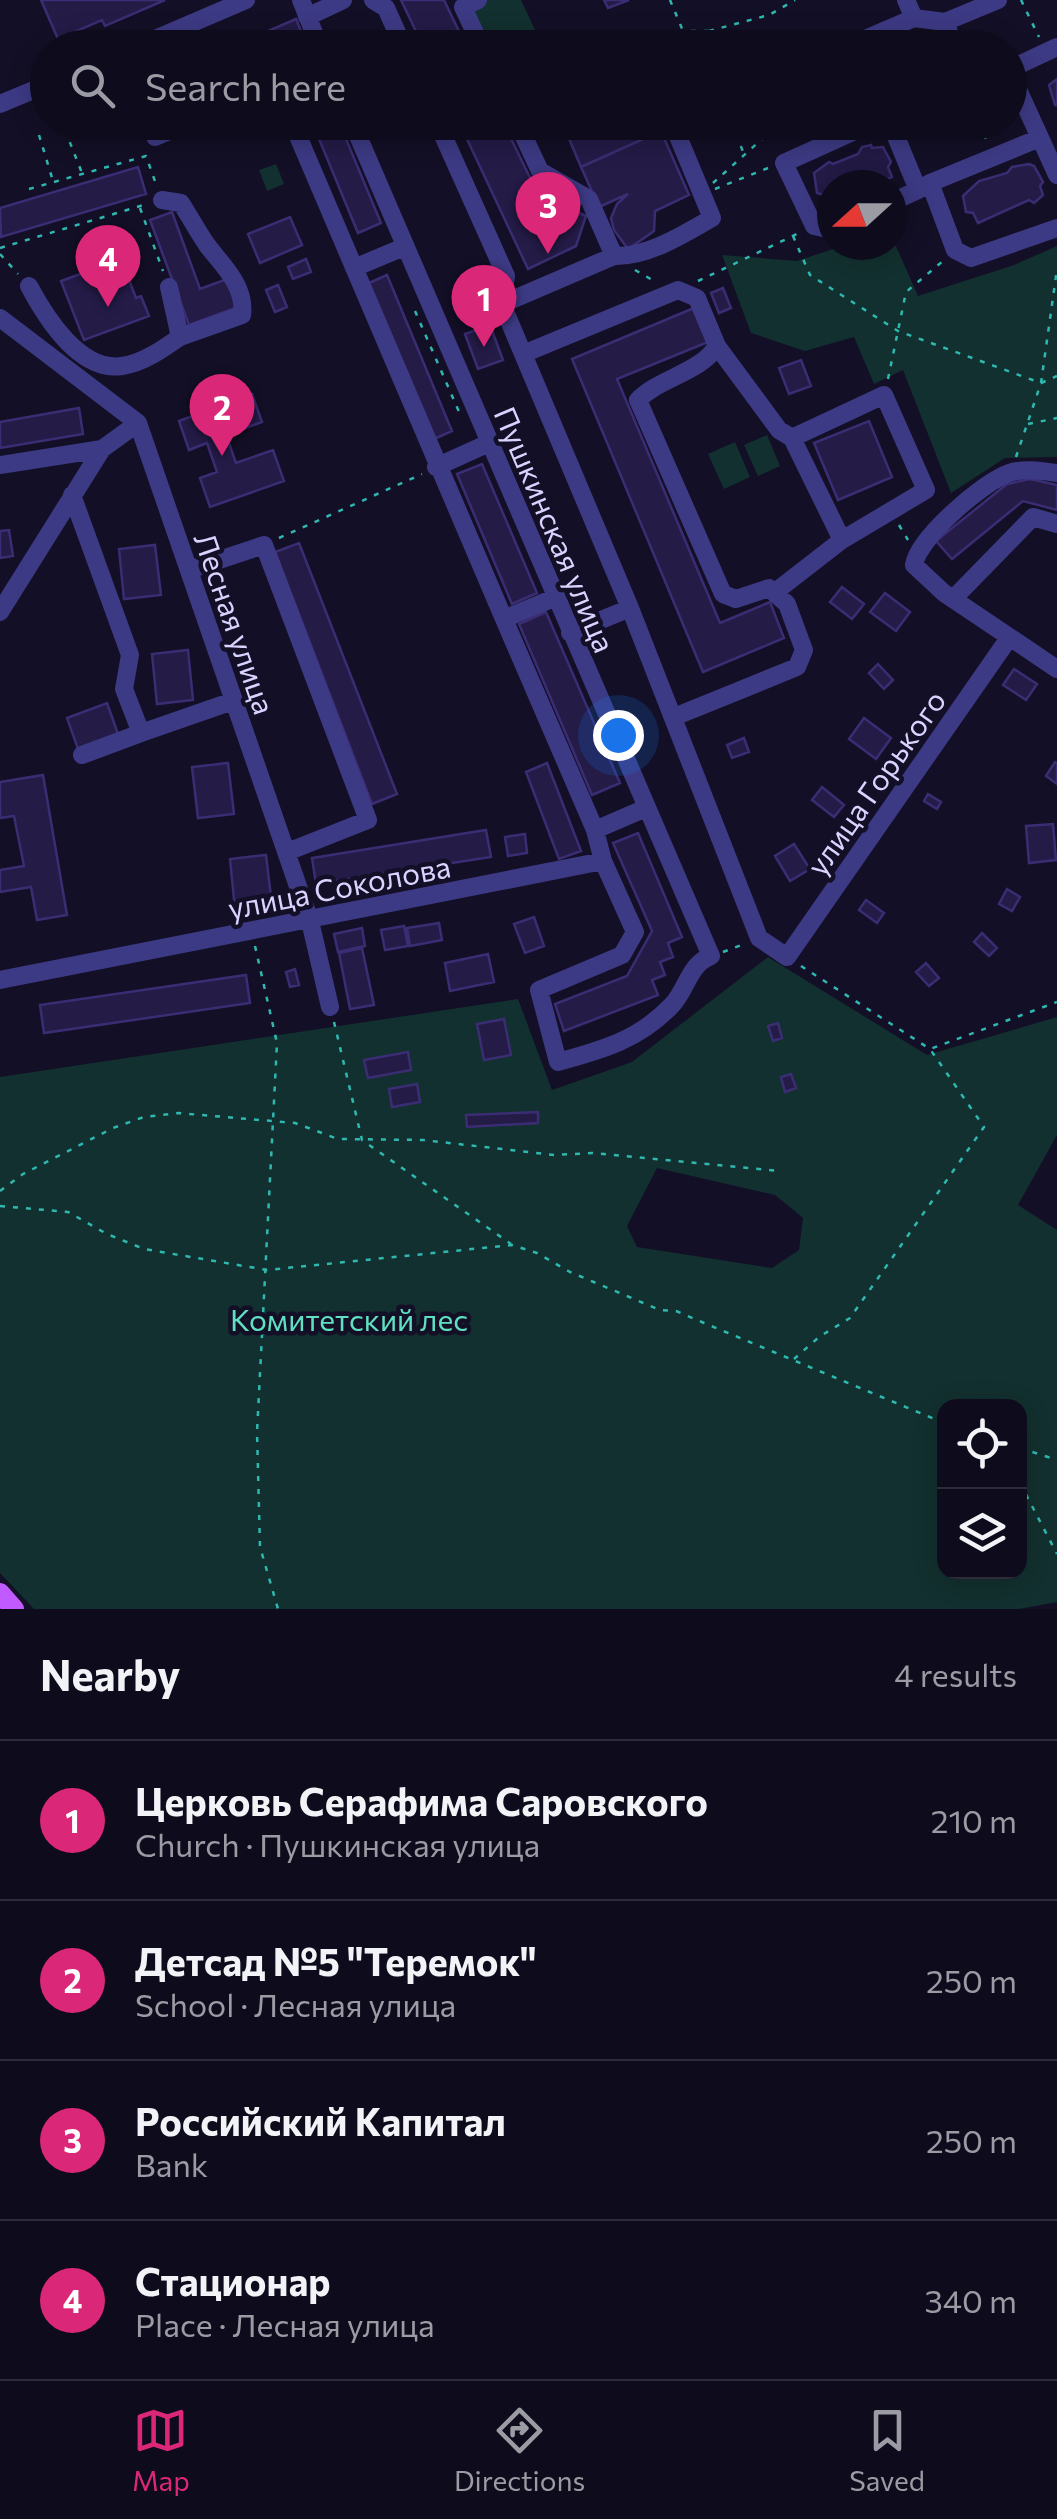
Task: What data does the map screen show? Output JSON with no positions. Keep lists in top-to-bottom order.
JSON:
{
  "streets": {
    "street": [
      "Пушкинская улица",
      "Лесная улица",
      "улица Горького",
      "улица Соколова"
    ]
  },
  "crossings": [
    ["Лесная улица", "улица Соколова"]
  ],
  "parks": ["Комитетский лес"],
  "north": "left",
  "page": {
    "search": "Search here",
    "pins": [
      "3",
      "4",
      "1",
      "2"
    ],
    "heading": ["Nearby", "4 results"],
    "list": [
      {
        "mark": "1",
        "name": "Церковь Серафима Саровского",
        "note": "Church · Пушкинская улица",
        "value": "210 m"
      },
      {
        "mark": "2",
        "name": "Детсад №5 \"Теремок\"",
        "note": "School · Лесная улица",
        "value": "250 m"
      },
      {
        "mark": "3",
        "name": "Российский Капитал",
        "note": "Bank",
        "value": "250 m"
      },
      {
        "mark": "4",
        "name": "Стационар",
        "note": "Place · Лесная улица",
        "value": "340 m"
      }
    ],
    "nav": ["Map", "Directions", "Saved"]
  }
}
